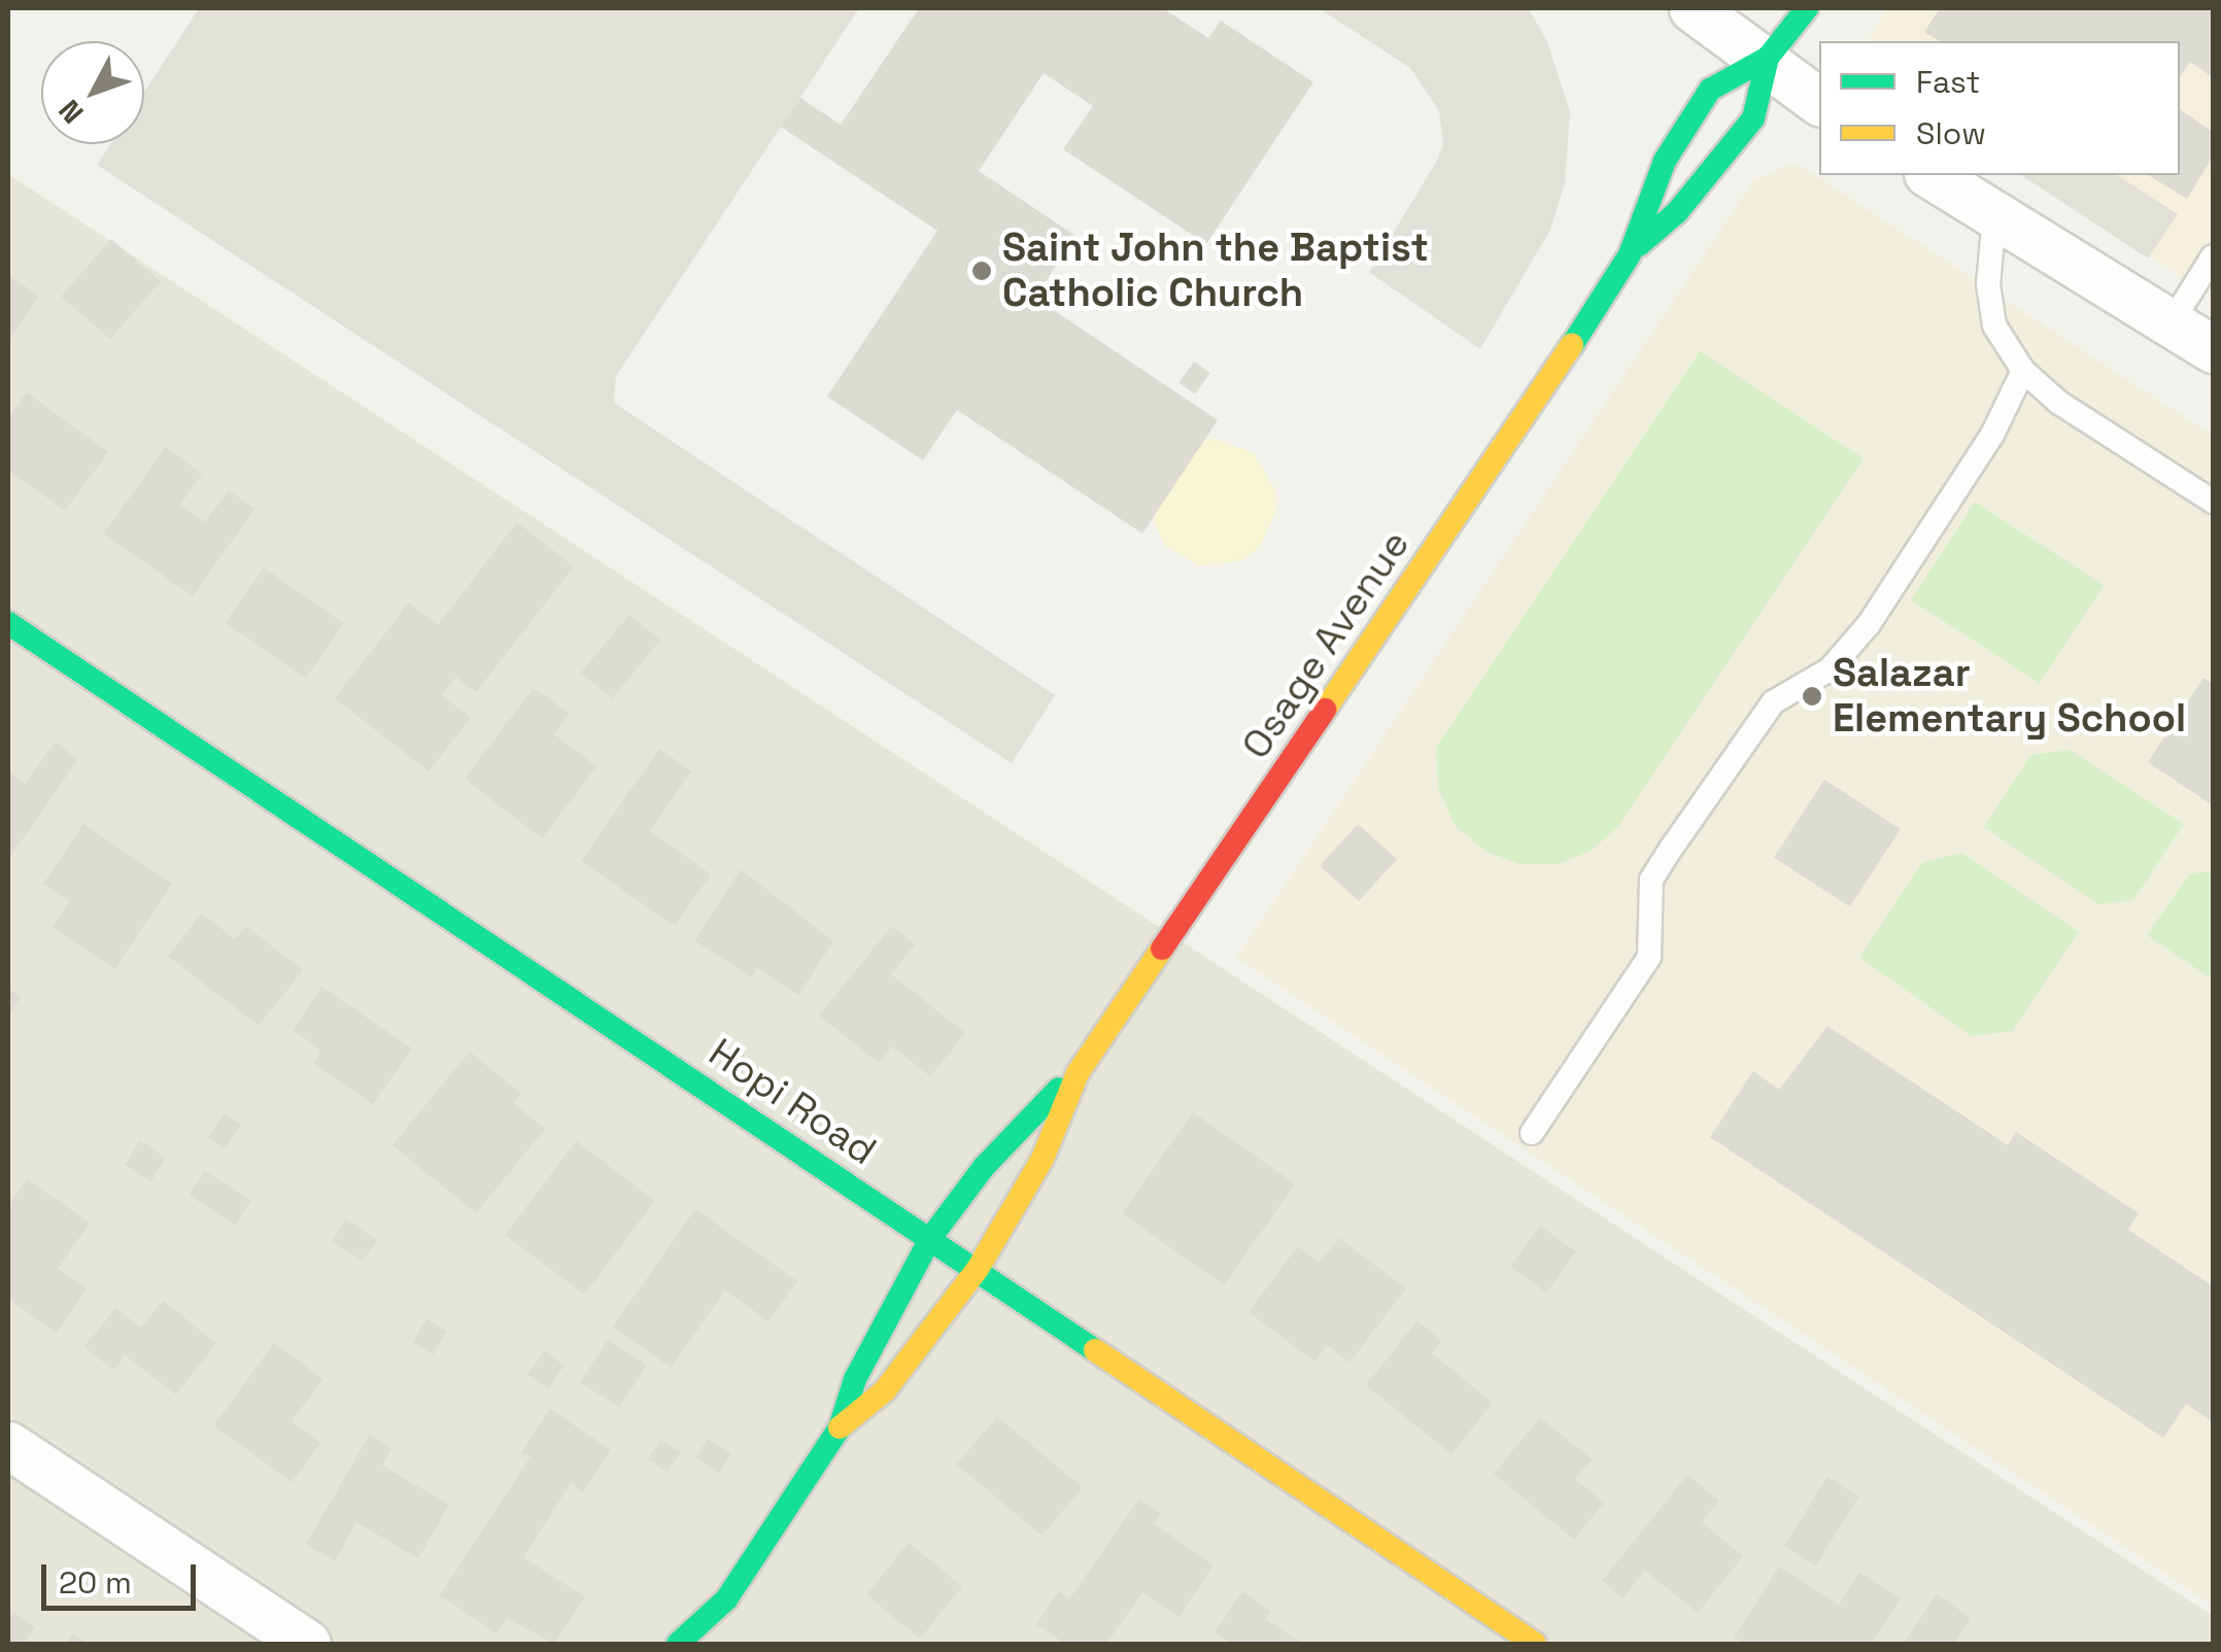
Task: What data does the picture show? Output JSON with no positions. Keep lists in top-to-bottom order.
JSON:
{
  "streets": {
    "street": ["Osage Avenue", "Hopi Road"]
  },
  "crossings": [
    ["Osage Avenue", "Hopi Road"]
  ],
  "places": ["Saint John the Baptist Catholic Church", "Salazar Elementary School"],
  "legend": ["Fast", "Slow"],
  "scale_bar": "20 m",
  "north": "bottom left"
}
